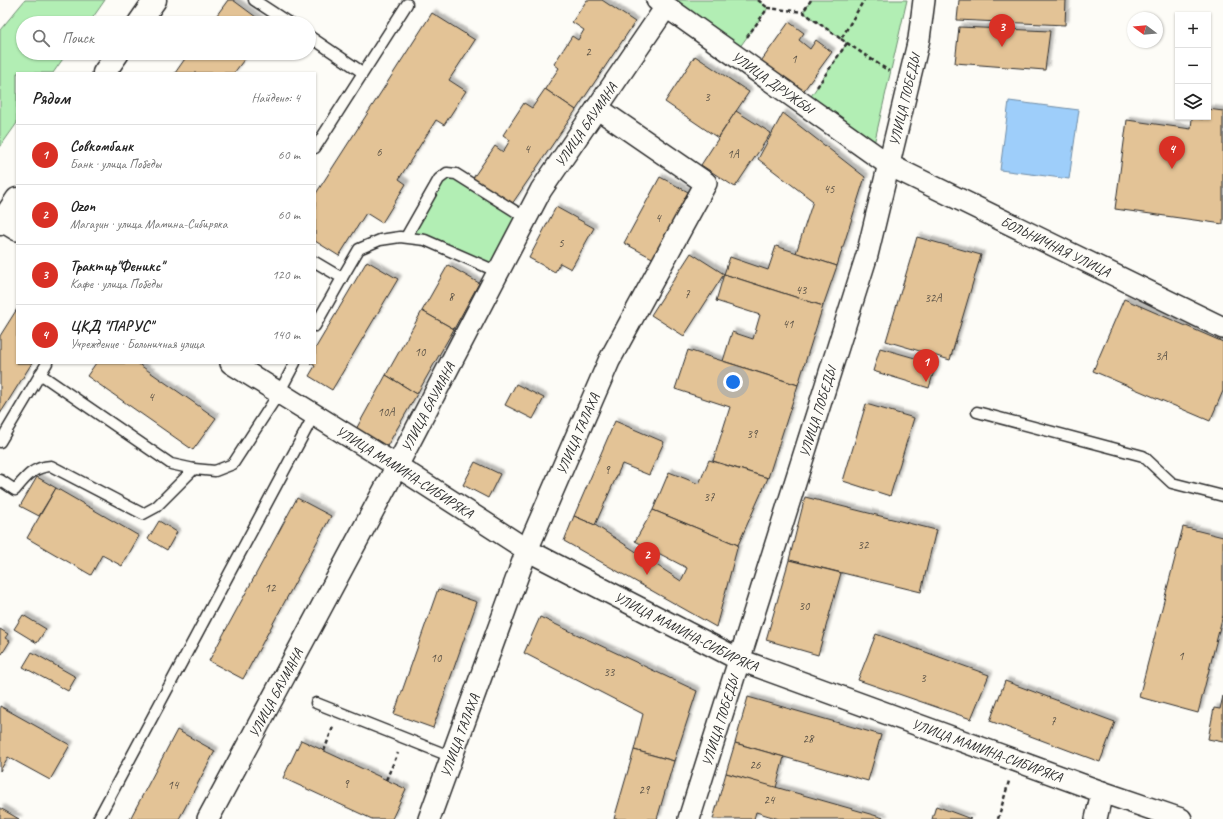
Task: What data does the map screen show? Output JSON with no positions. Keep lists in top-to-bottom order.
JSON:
{
  "streets": {
    "street": [
      "УЛИЦА ДРУЖБЫ",
      "УЛИЦА ПОБЕДЫ",
      "УЛИЦА БАУМАНА",
      "БОЛЬНИЧНАЯ УЛИЦА",
      "УЛИЦА ТАЛАХА",
      "УЛИЦА МАМИНА-СИБИРЯКА"
    ]
  },
  "crossings": [
    ["УЛИЦА ДРУЖБЫ", "УЛИЦА ПОБЕДЫ"],
    ["УЛИЦА ДРУЖБЫ", "УЛИЦА БАУМАНА"],
    ["УЛИЦА ДРУЖБЫ", "БОЛЬНИЧНАЯ УЛИЦА"],
    ["УЛИЦА ПОБЕДЫ", "БОЛЬНИЧНАЯ УЛИЦА"],
    ["УЛИЦА ПОБЕДЫ", "УЛИЦА МАМИНА-СИБИРЯКА"],
    ["УЛИЦА БАУМАНА", "УЛИЦА ТАЛАХА"],
    ["УЛИЦА БАУМАНА", "УЛИЦА МАМИНА-СИБИРЯКА"],
    ["УЛИЦА ТАЛАХА", "УЛИЦА МАМИНА-СИБИРЯКА"]
  ],
  "house_numbers": [
    "2",
    "1",
    "3",
    "4",
    "6",
    "1А",
    "45",
    "4",
    "5",
    "43",
    "7",
    "8",
    "32А",
    "41",
    "10",
    "3А",
    "4",
    "10А",
    "39",
    "9",
    "37",
    "32",
    "12",
    "30",
    "1",
    "10",
    "33",
    "3",
    "7",
    "28",
    "26",
    "9",
    "14",
    "29",
    "24"
  ],
  "north": "left",
  "page": {
    "map_buttons": ["+", "−"],
    "pins": [
      "3",
      "4",
      "1",
      "2"
    ],
    "search": "Поиск",
    "heading": ["Рядом", "Найдено: 4"],
    "list": [
      {
        "mark": "1",
        "name": "Совкомбанк",
        "note": "Банк · улица Победы",
        "value": "60 m"
      },
      {
        "mark": "2",
        "name": "Ozon",
        "note": "Магазин · улица Мамина-Сибиряка",
        "value": "60 m"
      },
      {
        "mark": "3",
        "name": "Трактир\"Феникс\"",
        "note": "Кафе · улица Победы",
        "value": "120 m"
      },
      {
        "mark": "4",
        "name": "ЦКД \"ПАРУС\"",
        "note": "Учреждение · Больничная улица",
        "value": "140 m"
      }
    ]
  }
}
